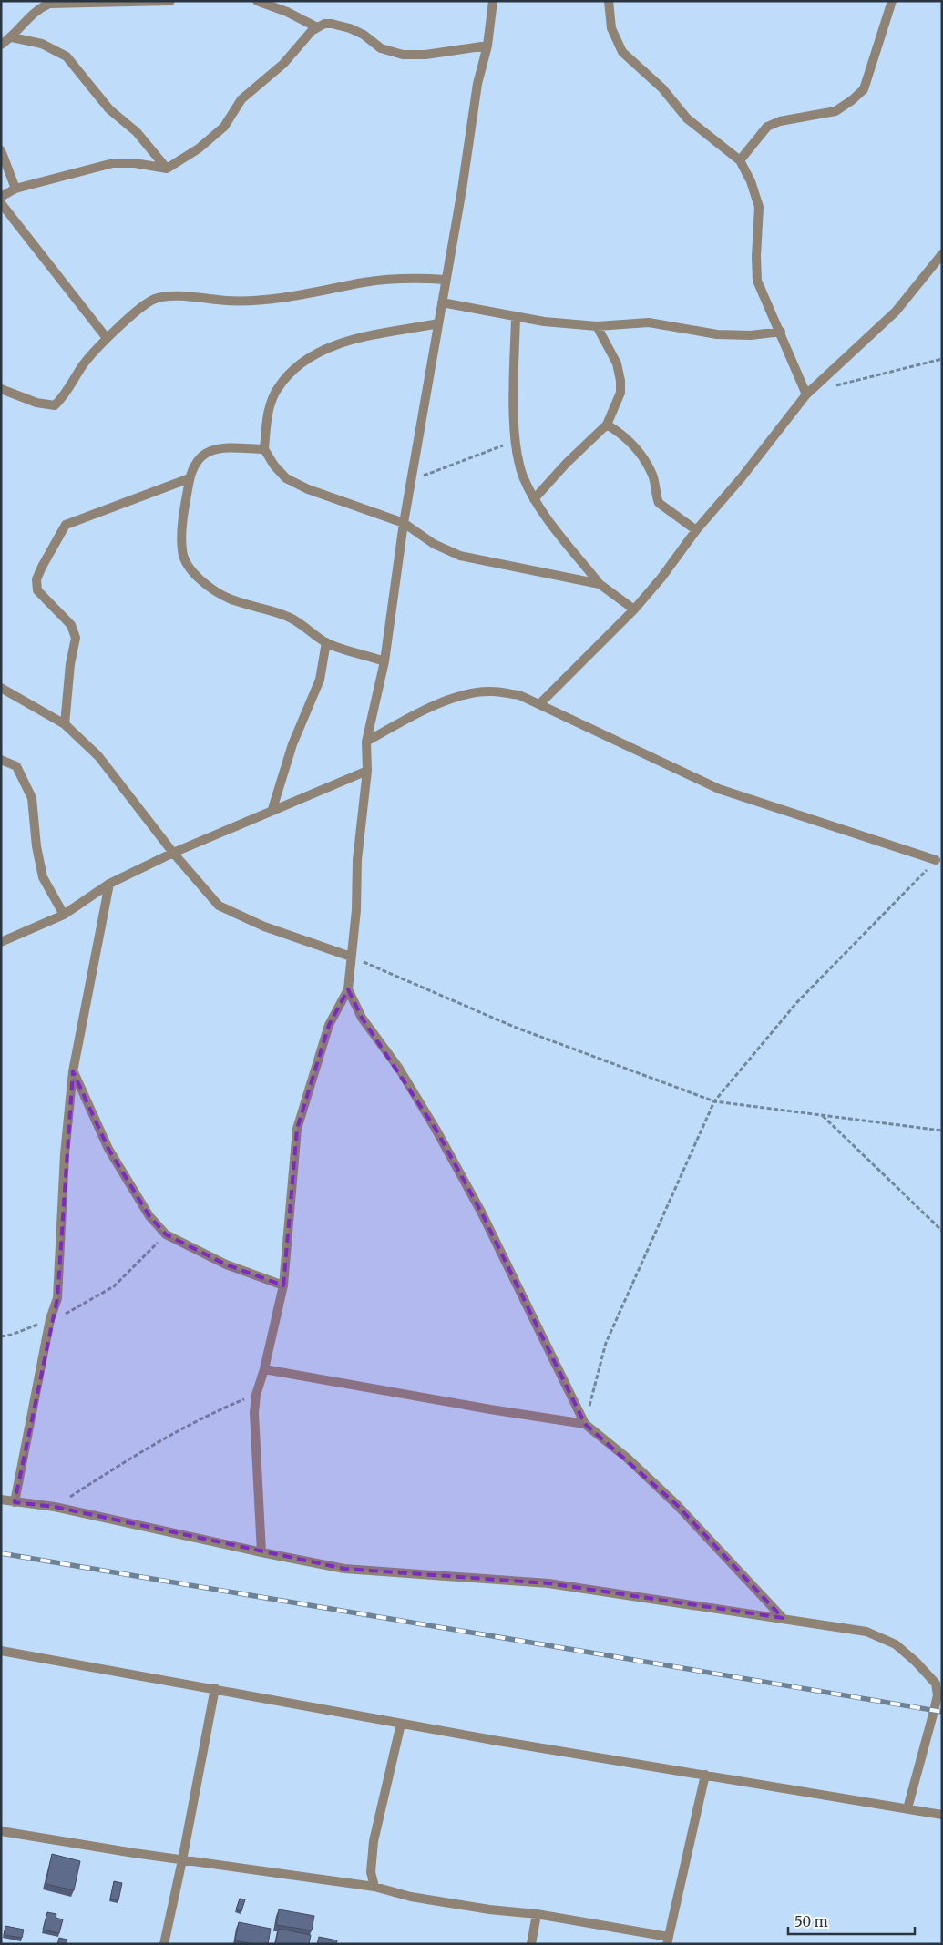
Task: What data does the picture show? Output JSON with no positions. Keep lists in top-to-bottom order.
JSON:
{
  "scale_bar": "50 m"
}
